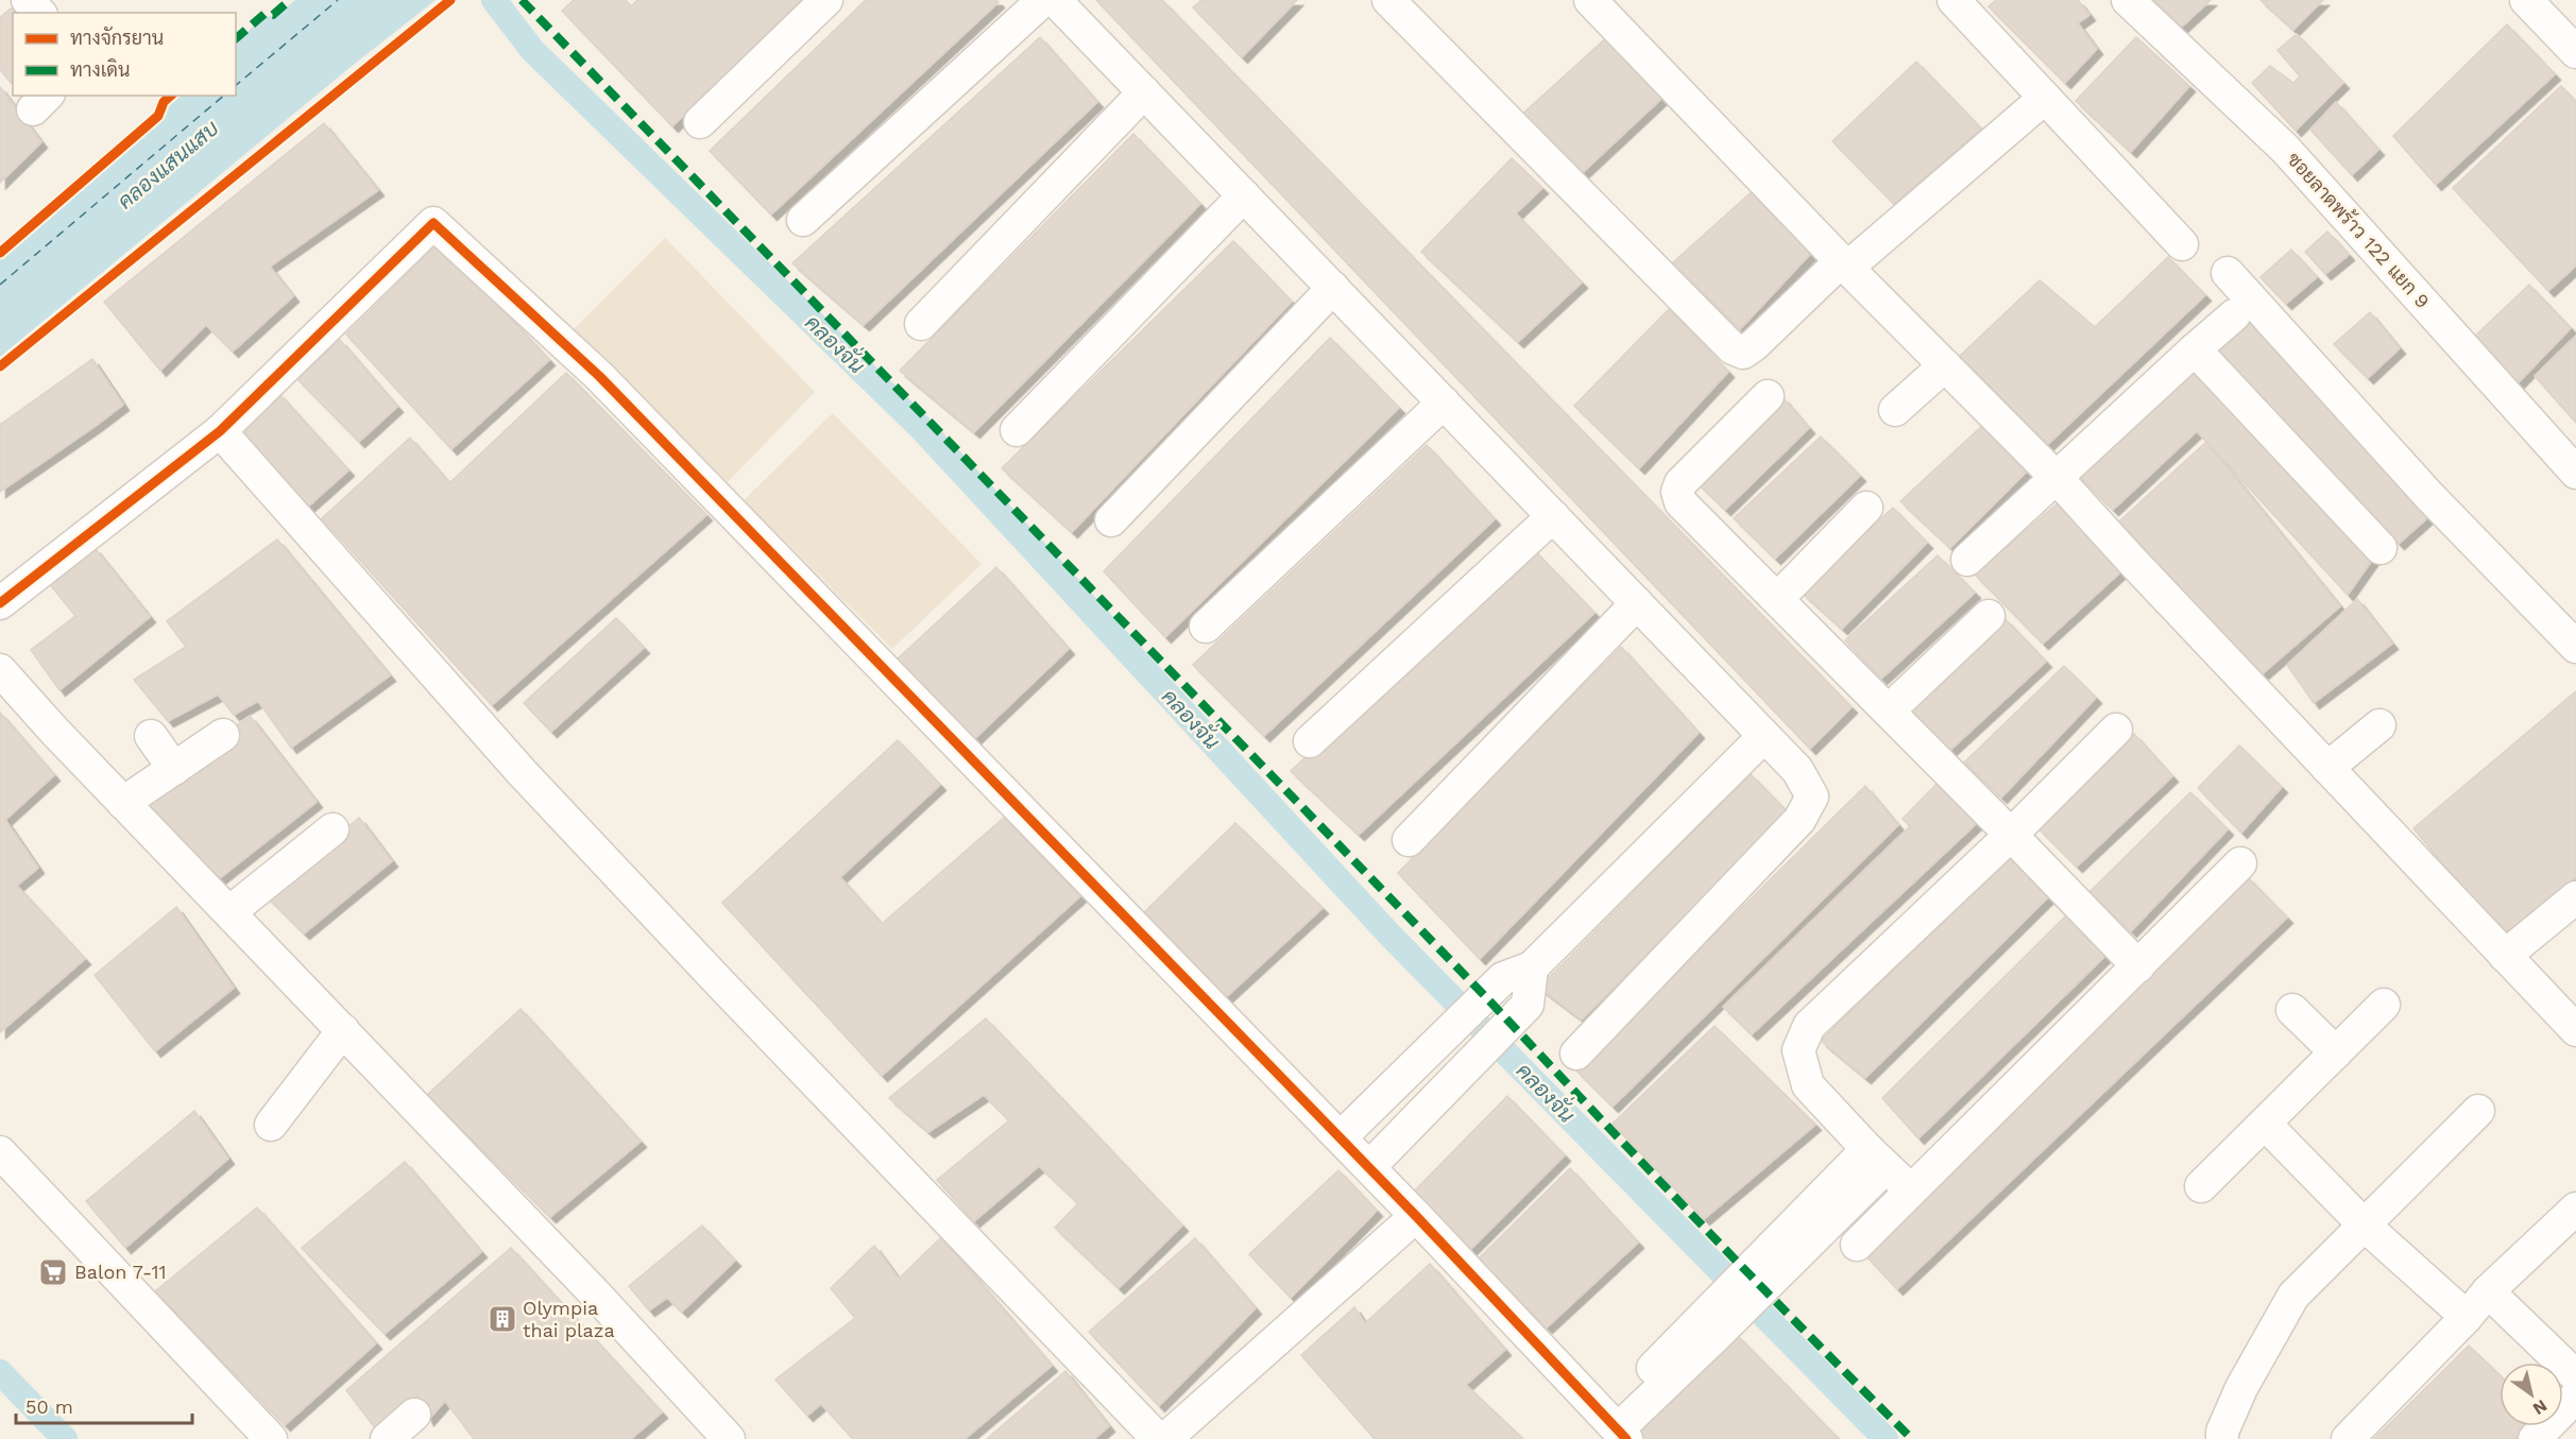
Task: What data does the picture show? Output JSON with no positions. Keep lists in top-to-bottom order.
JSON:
{
  "streets": {
    "street": ["ซอยลาดพร้าว 122 แยก 9"]
  },
  "water": ["คลองแสนแสบ", "คลองจั่น"],
  "places": {
    "supermarket": ["Balon 7-11"],
    "building": ["Olympia thai plaza"]
  },
  "legend": ["ทางจักรยาน", "ทางเดิน"],
  "scale_bar": "50 m",
  "north": "bottom right"
}
